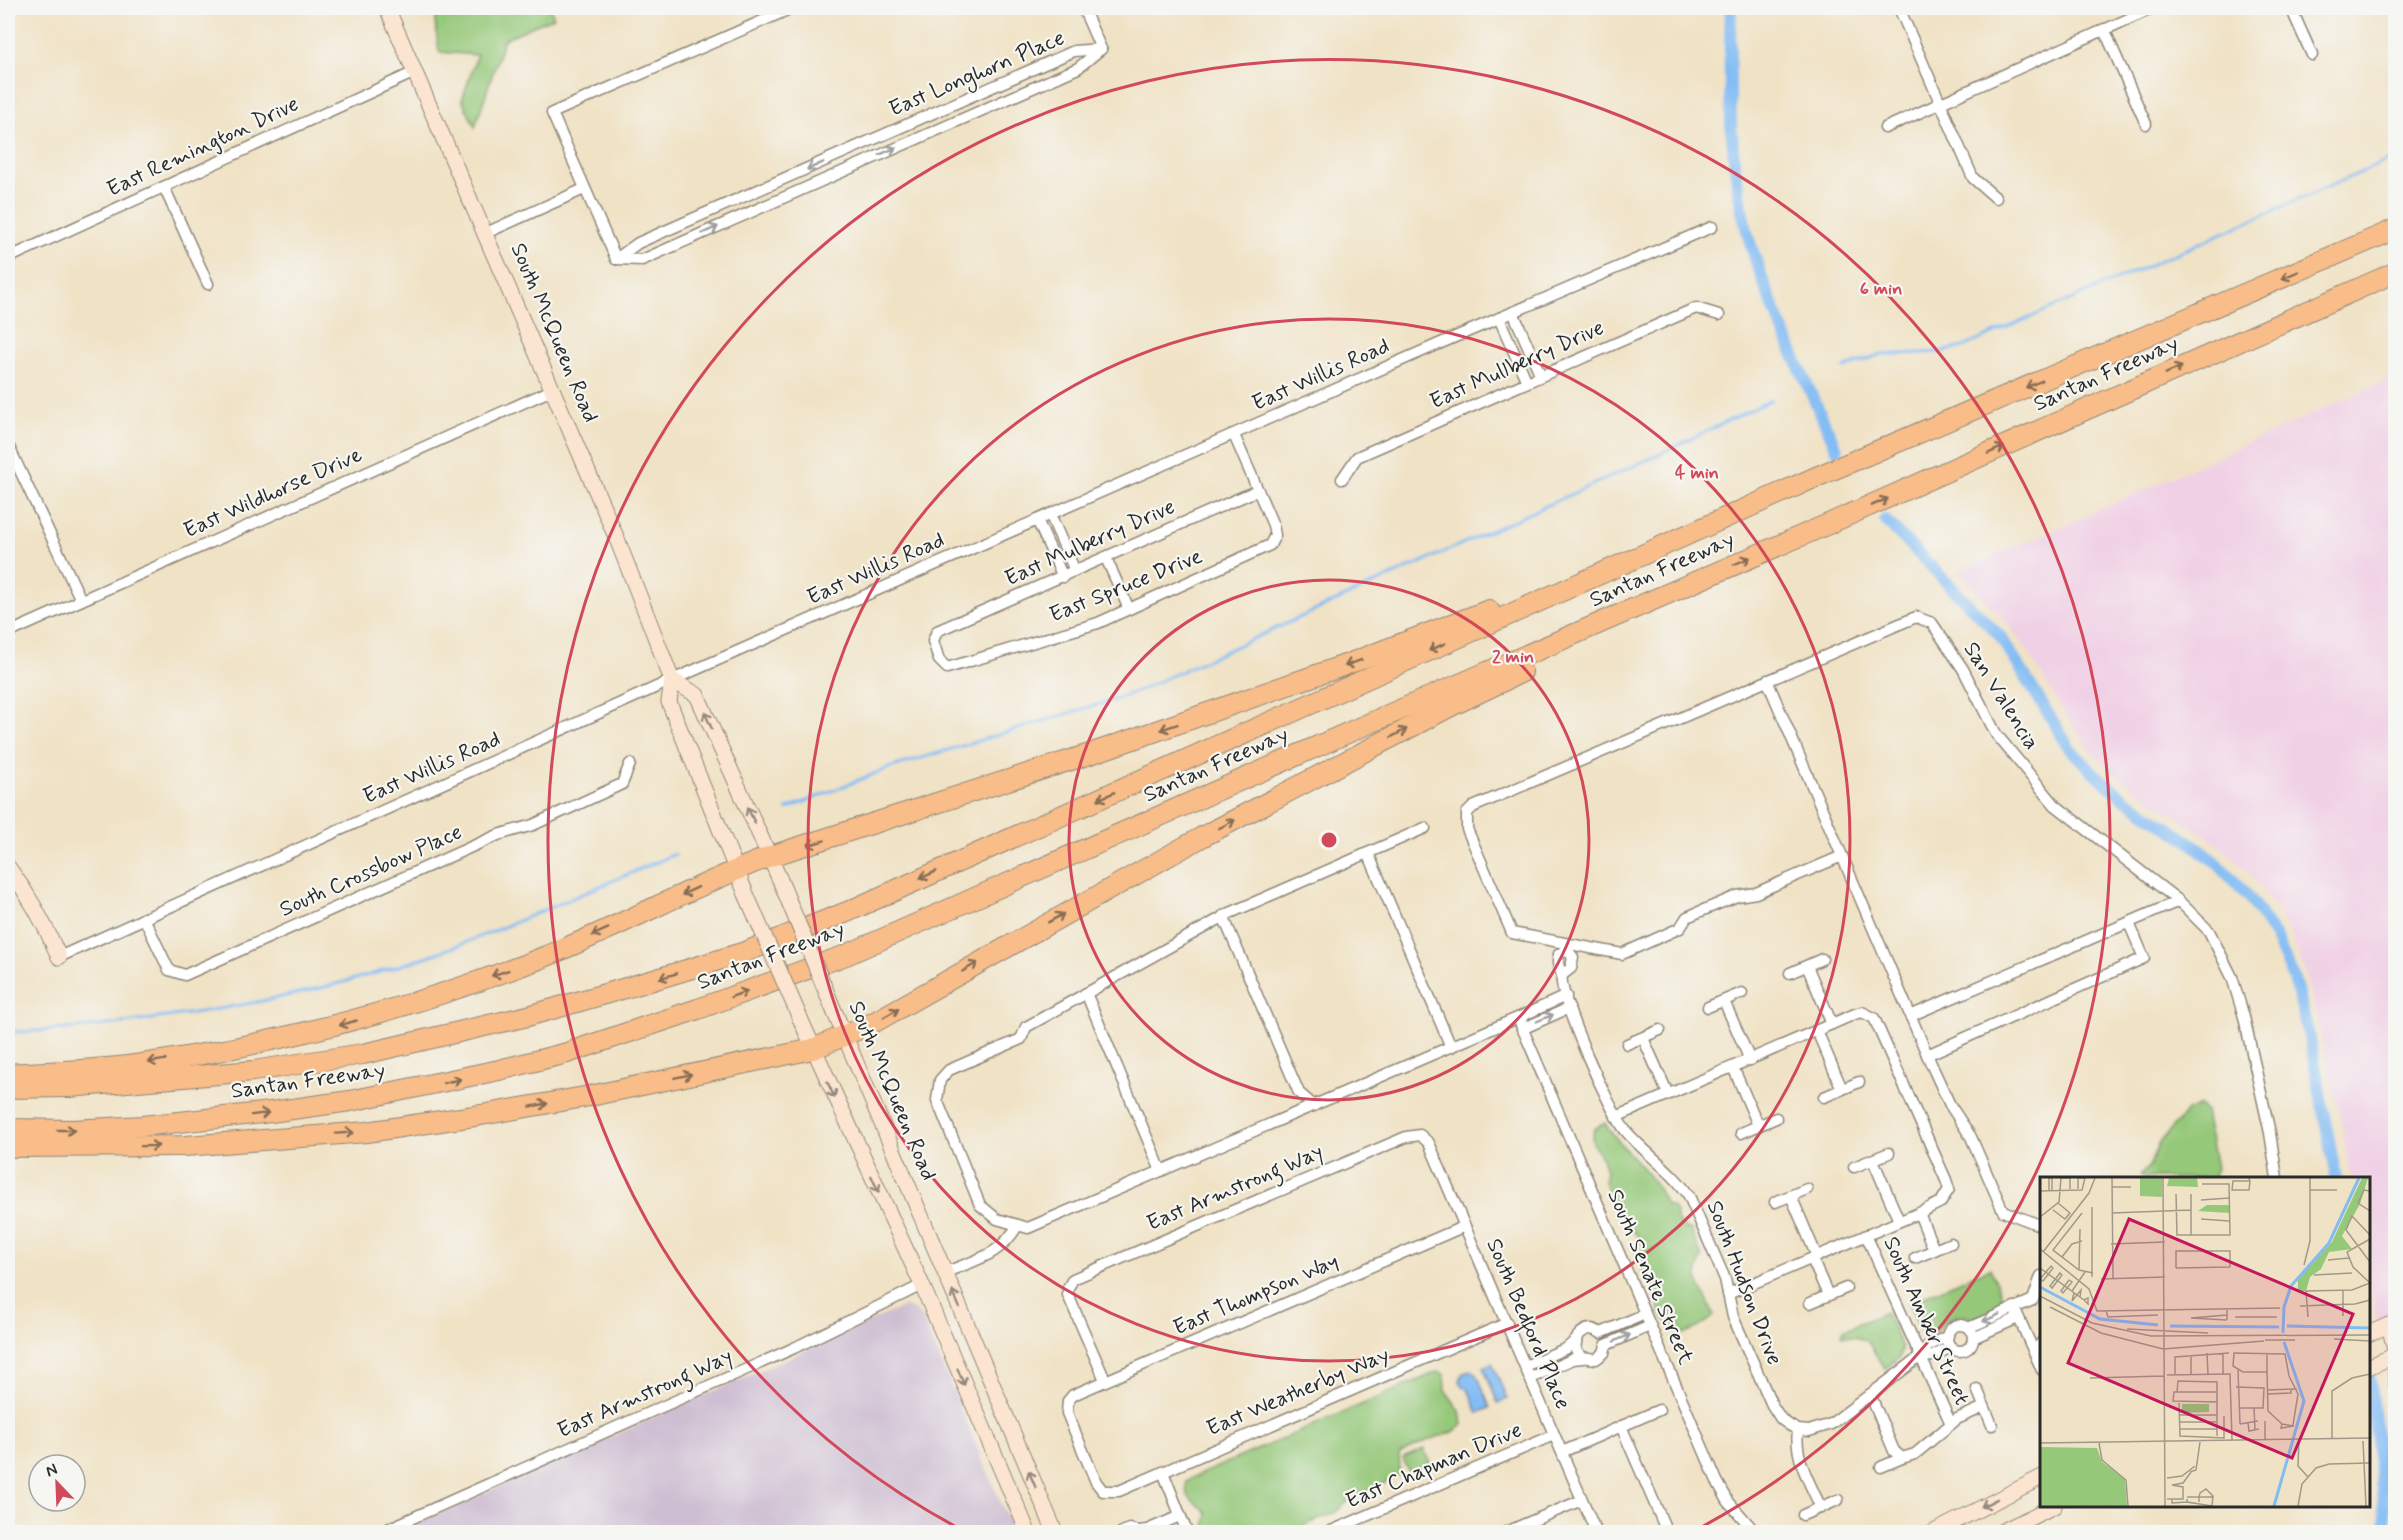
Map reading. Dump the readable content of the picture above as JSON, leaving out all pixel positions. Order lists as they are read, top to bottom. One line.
{"streets":{"highway":["Santan Freeway"],"main road":["South McQueen Road"],"street":["East Longhorn Place","East Remington Drive","East Mullberry Drive","East Willis Road","East Wildhorse Drive","East Mulberry Drive","East Spruce Drive","San Valencia","South Crossbow Place","East Armstrong Way","South Senate Street","South Hudson Drive","East Thompson Way","South Amber Street","South Bedford Place","East Weatherby Way","East Chapman Drive"]},"crossings":[["East Remington Drive","South McQueen Road"],["South McQueen Road","East Willis Road"],["South McQueen Road","East Wildhorse Drive"],["South McQueen Road","East Armstrong Way"],["East Willis Road","South Crossbow Place"],["East Mulberry Drive","East Spruce Drive"],["East Armstrong Way","East Thompson Way"],["East Armstrong Way","South Bedford Place"],["East Thompson Way","South Bedford Place"],["East Thompson Way","East Weatherby Way"],["South Bedford Place","East Weatherby Way"],["South Bedford Place","East Chapman Drive"]],"north":"top left","rings":["6 min","4 min","2 min"]}
